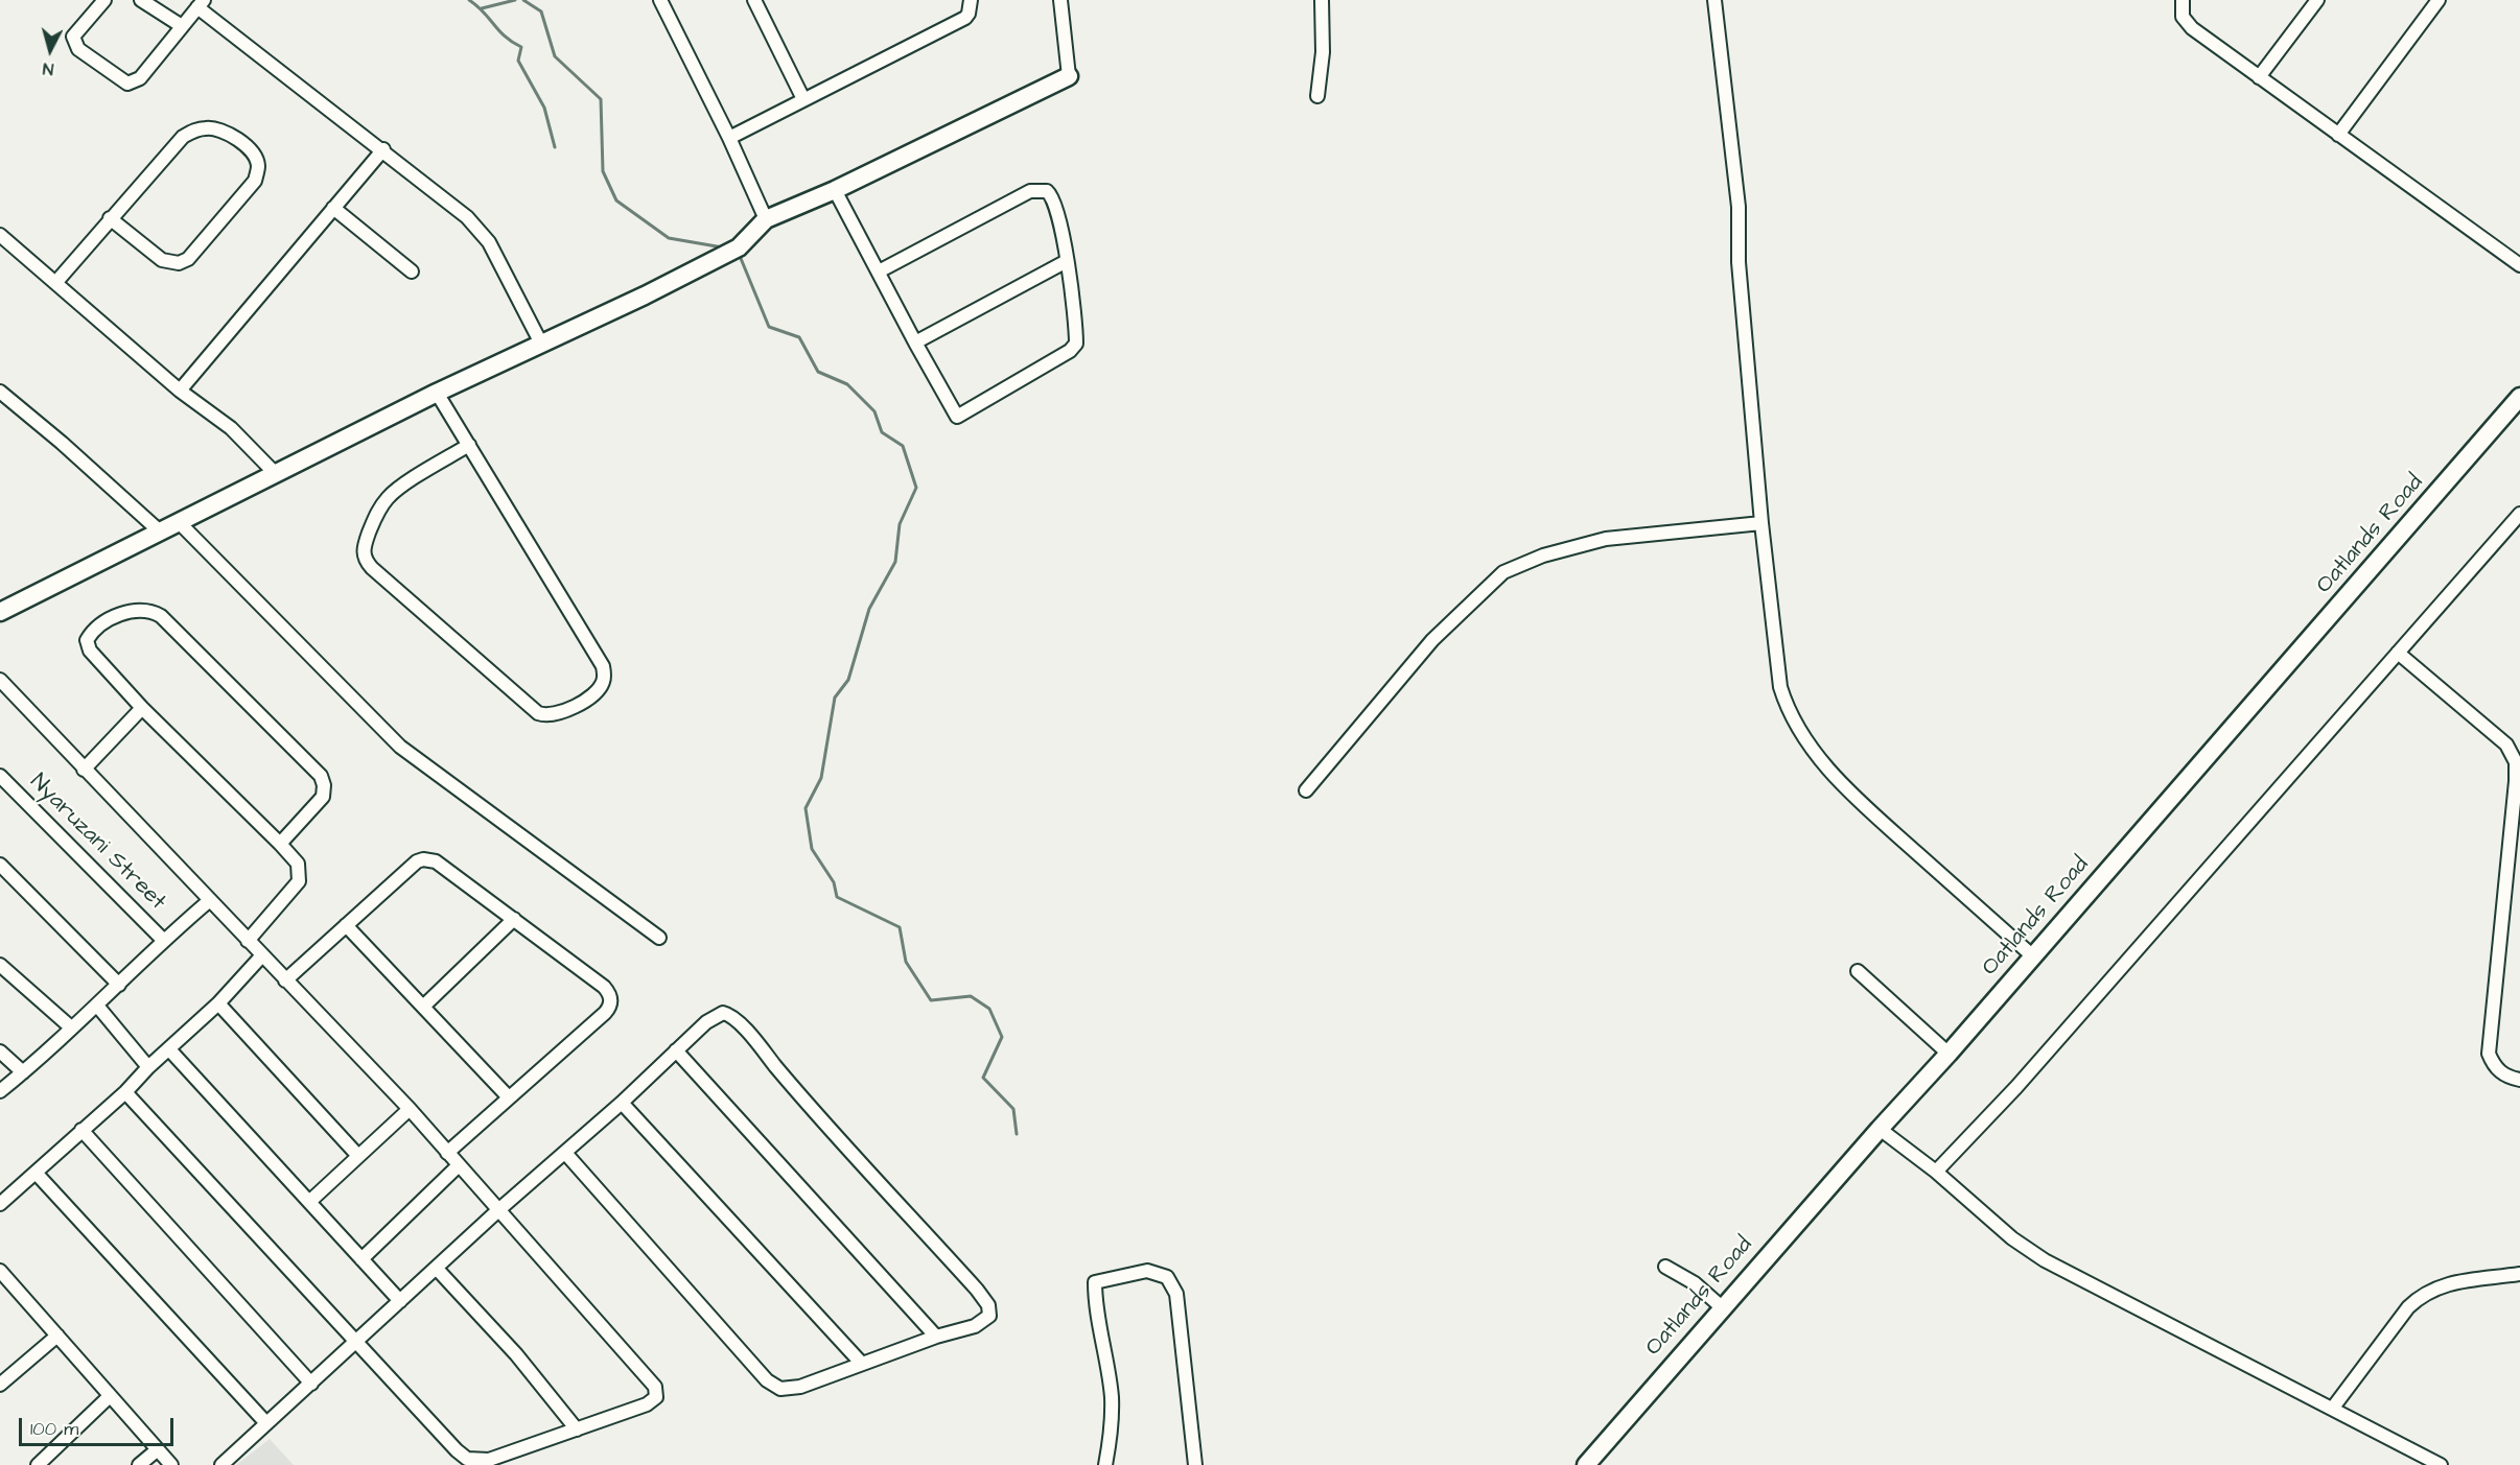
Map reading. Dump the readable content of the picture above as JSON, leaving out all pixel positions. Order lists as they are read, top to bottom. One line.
{"streets":{"street":["Oatlands Road","Nyaruzani Street"]},"scale_bar":"100 m","north":"bottom"}
